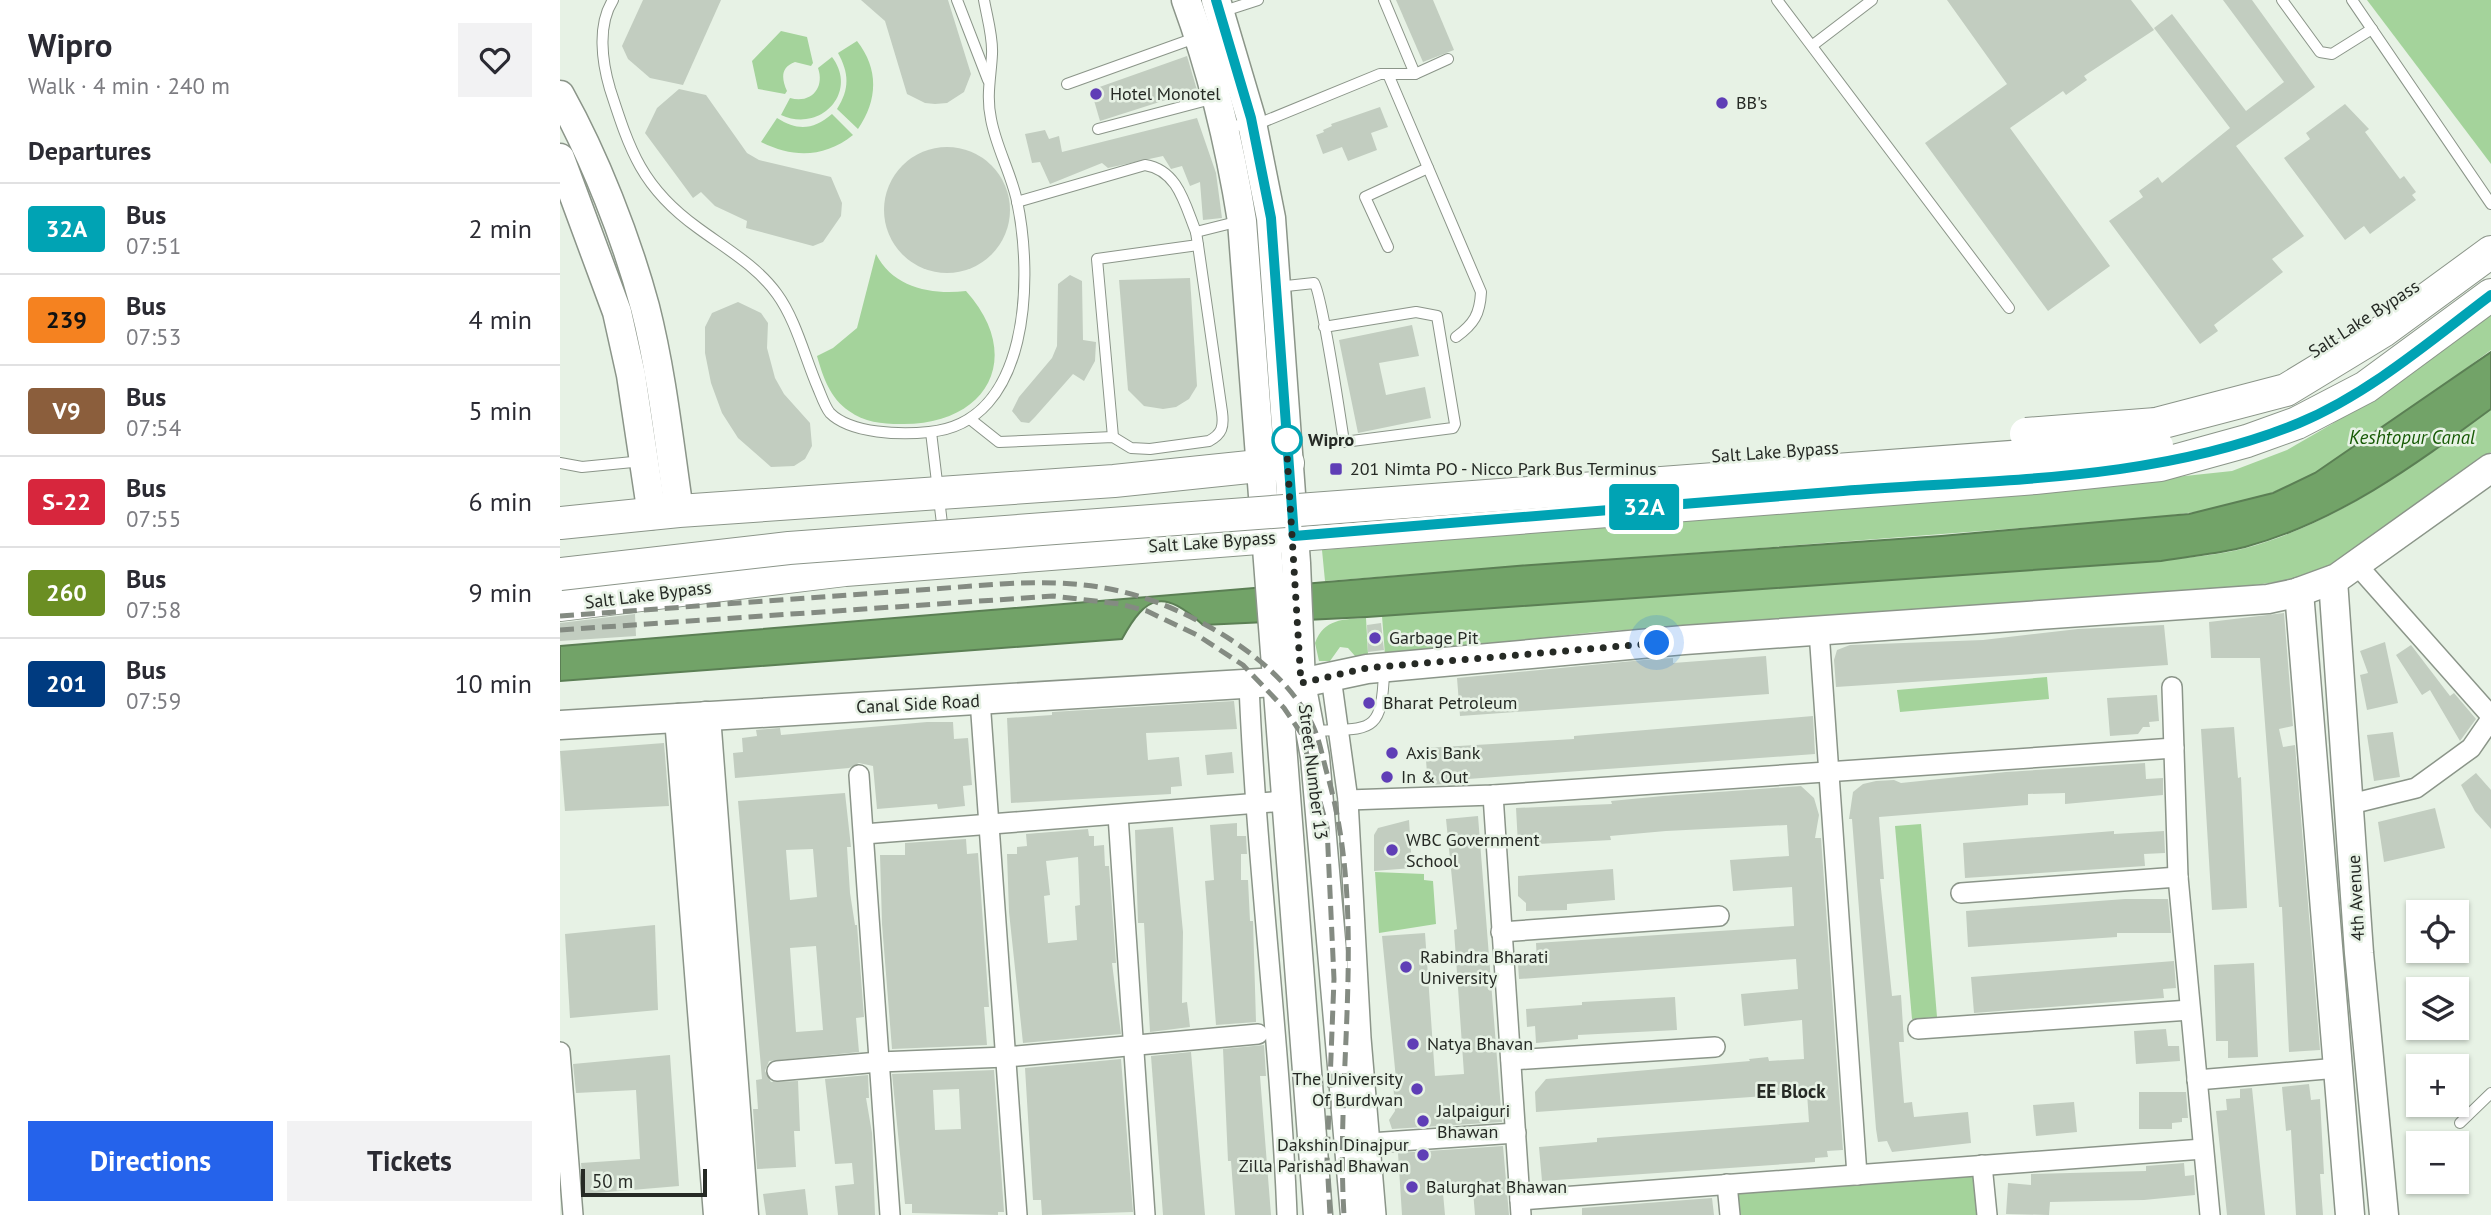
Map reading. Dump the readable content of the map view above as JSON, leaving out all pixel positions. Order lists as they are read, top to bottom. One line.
{"streets":{"main road":["Salt Lake Bypass"],"street":["Canal Side Road","Street Number 13","4th Avenue"]},"crossings":[["Salt Lake Bypass","Street Number 13"],["Canal Side Road","Street Number 13"],["Canal Side Road","4th Avenue"]],"districts":["EE Block"],"water":["Keshtopur Canal"],"places":{"other":["Hotel Monotel","BB's","Wipro","Garbage Pit","Bharat Petroleum","Axis Bank","In & Out","WBC Government School","Rabindra Bharati University","Natya Bhavan","The University Of Burdwan","Jalpaiguri Bhawan","Dakshin Dinajpur Zilla Parishad Bhawan","Balurghat Bhawan"],"transit":["201 Nimta PO - Nicco Park Bus Terminus"]},"lines":["bus line 32A"],"scale_bar":"50 m","page":{"heading":[["Wipro","Walk · 4 min · 240 m"],"Departures"],"on_map":"32A","list":[{"mark":"32A","name":"Bus","note":"07:51","value":"2 min"},{"mark":"239","name":"Bus","note":"07:53","value":"4 min"},{"mark":"V9","name":"Bus","note":"07:54","value":"5 min"},{"mark":"S-22","name":"Bus","note":"07:55","value":"6 min"},{"mark":"260","name":"Bus","note":"07:58","value":"9 min"},{"mark":"201","name":"Bus","note":"07:59","value":"10 min"}],"map_buttons":["+","−"],"buttons":["Directions","Tickets"],"scale":"50 m"}}
